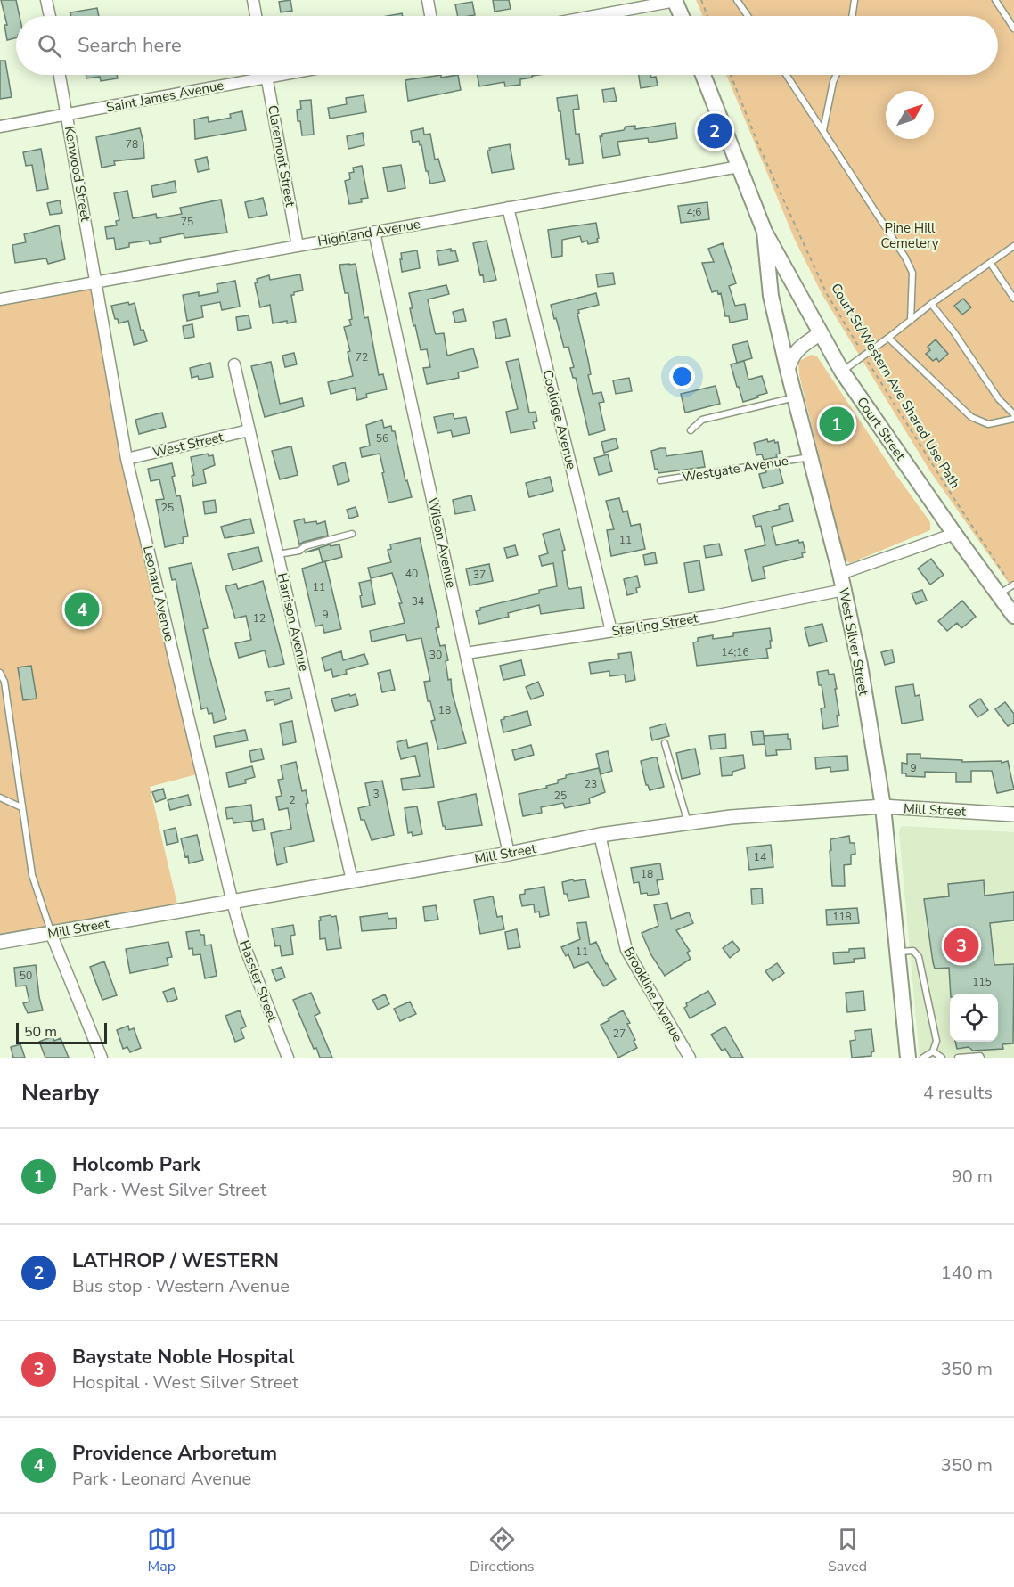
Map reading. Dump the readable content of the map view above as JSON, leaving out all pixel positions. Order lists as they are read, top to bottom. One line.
{"streets":{"main road":["Court Street","West Silver Street"],"street":["Saint James Avenue","Claremont Street","Kenwood Street","Highland Avenue","Coolidge Avenue","West Street","Wilson Avenue","Leonard Avenue","Harrison Avenue","Sterling Street","Mill Street","Hassler Street","Brookline Avenue"],"lane":["Westgate Avenue"],"path":["Court St/Western Ave Shared Use Path"]},"crossings":[["Saint James Avenue","Claremont Street"],["Saint James Avenue","Kenwood Street"],["Claremont Street","Highland Avenue"],["Kenwood Street","Highland Avenue"],["Kenwood Street","Leonard Avenue"],["Highland Avenue","Coolidge Avenue"],["Highland Avenue","Wilson Avenue"],["Highland Avenue","Leonard Avenue"],["Coolidge Avenue","Sterling Street"],["Court Street","West Silver Street"],["West Street","Leonard Avenue"],["West Street","Harrison Avenue"],["Westgate Avenue","West Silver Street"],["Wilson Avenue","Sterling Street"],["Wilson Avenue","Mill Street"],["Leonard Avenue","Mill Street"],["Leonard Avenue","Hassler Street"],["Harrison Avenue","Mill Street"],["Sterling Street","West Silver Street"],["West Silver Street","Mill Street"],["Mill Street","Hassler Street"],["Mill Street","Brookline Avenue"]],"parks":["Pine Hill Cemetery"],"house_numbers":["78","4;6","75","72","56","25","11","40","37","11","34","9","12","14;16","30","18","9","23","3","25","2","14","18","118","11","50","115","27"],"scale_bar":"50 m","north":"top right","page":{"search":"Search here","pins":["2","1","4","3"],"scale":"50 m","heading":["Nearby","4 results"],"list":[{"mark":"1","name":"Holcomb Park","note":"Park · West Silver Street","value":"90 m"},{"mark":"2","name":"LATHROP / WESTERN","note":"Bus stop · Western Avenue","value":"140 m"},{"mark":"3","name":"Baystate Noble Hospital","note":"Hospital · West Silver Street","value":"350 m"},{"mark":"4","name":"Providence Arboretum","note":"Park · Leonard Avenue","value":"350 m"}],"nav":["Map","Directions","Saved"]}}
